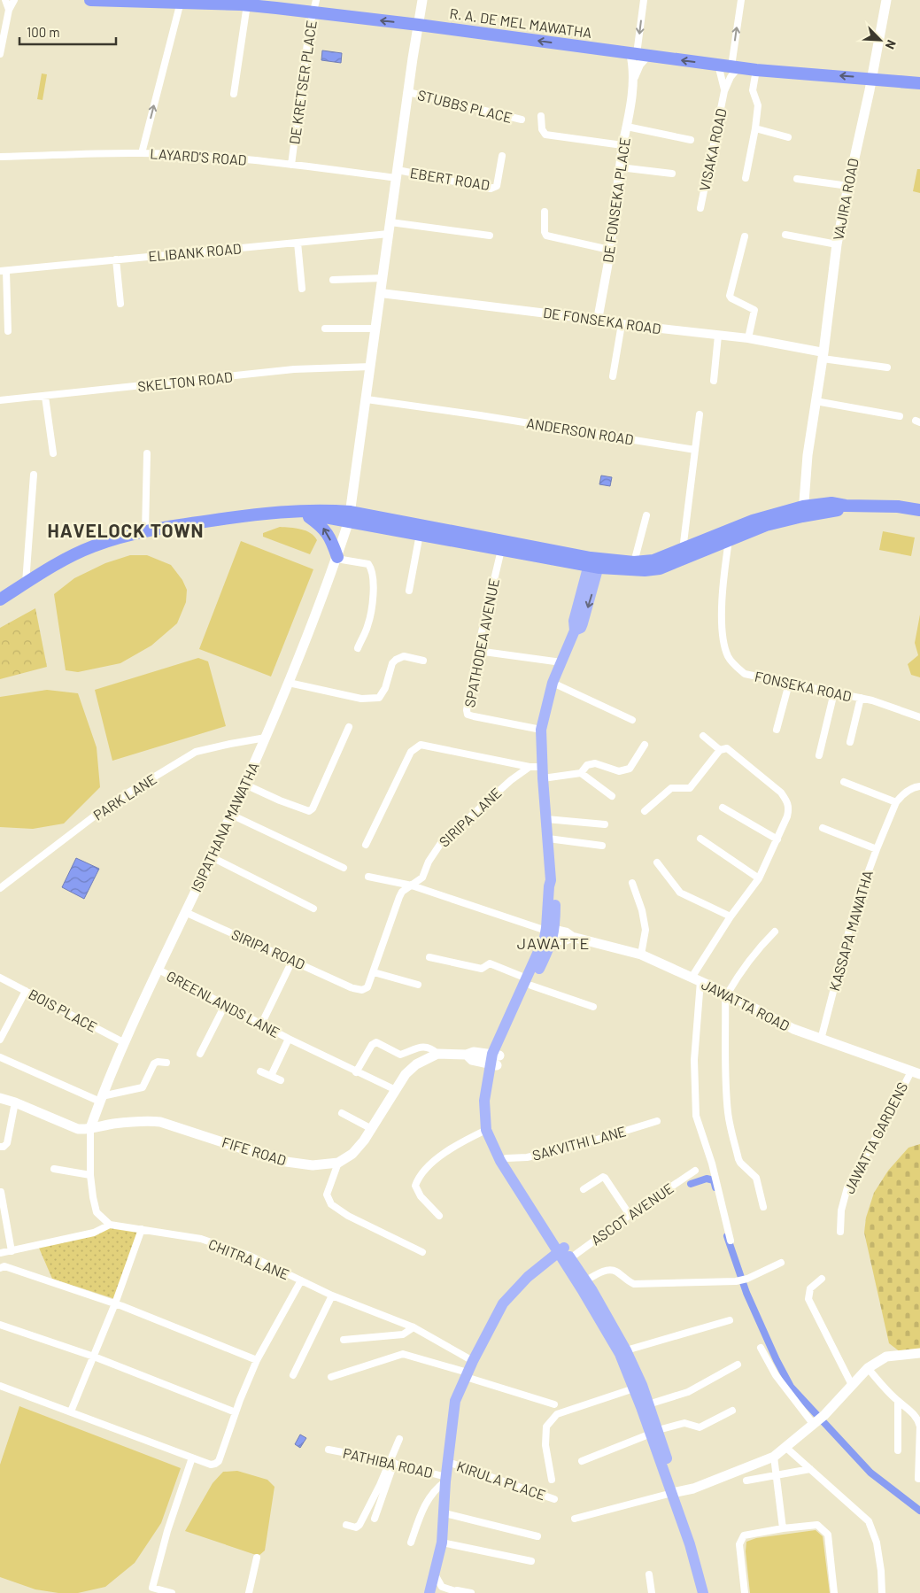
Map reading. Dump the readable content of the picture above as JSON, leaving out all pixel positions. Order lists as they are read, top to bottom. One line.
{"streets":{"highway":["R. A. DE MEL MAWATHA"],"main road":["VAJIRA ROAD","ISIPATHANA MAWATHA","JAWATTA ROAD","FIFE ROAD"],"street":["DE KRETSER PLACE","STUBBS PLACE","VISAKA ROAD","LAYARD'S ROAD","EBERT ROAD","DE FONSEKA PLACE","ELIBANK ROAD","DE FONSEKA ROAD","SKELTON ROAD","ANDERSON ROAD","SPATHODEA AVENUE","FONSEKA ROAD","PARK LANE","SIRIPA LANE","KASSAPA MAWATHA","SIRIPA ROAD","GREENLANDS LANE","BOIS PLACE","JAWATTA GARDENS","SAKVITHI LANE","ASCOT AVENUE","CHITRA LANE","PATHIBA ROAD","KIRULA PLACE"]},"crossings":[["R. A. DE MEL MAWATHA","DE KRETSER PLACE"],["R. A. DE MEL MAWATHA","VISAKA ROAD"],["R. A. DE MEL MAWATHA","VAJIRA ROAD"],["R. A. DE MEL MAWATHA","DE FONSEKA PLACE"],["R. A. DE MEL MAWATHA","ISIPATHANA MAWATHA"],["DE KRETSER PLACE","LAYARD'S ROAD"],["STUBBS PLACE","ISIPATHANA MAWATHA"],["LAYARD'S ROAD","EBERT ROAD"],["LAYARD'S ROAD","ISIPATHANA MAWATHA"],["EBERT ROAD","ISIPATHANA MAWATHA"],["VAJIRA ROAD","DE FONSEKA ROAD"],["DE FONSEKA PLACE","DE FONSEKA ROAD"],["ELIBANK ROAD","ISIPATHANA MAWATHA"],["DE FONSEKA ROAD","ISIPATHANA MAWATHA"],["SKELTON ROAD","ISIPATHANA MAWATHA"],["ANDERSON ROAD","ISIPATHANA MAWATHA"],["PARK LANE","ISIPATHANA MAWATHA"],["SIRIPA LANE","SIRIPA ROAD"],["ISIPATHANA MAWATHA","SIRIPA ROAD"],["ISIPATHANA MAWATHA","GREENLANDS LANE"],["ISIPATHANA MAWATHA","BOIS PLACE"],["ISIPATHANA MAWATHA","FIFE ROAD"],["KASSAPA MAWATHA","JAWATTA ROAD"],["JAWATTA ROAD","JAWATTA GARDENS"]],"one_way":["R. A. DE MEL MAWATHA"],"districts":["HAVELOCK TOWN","JAWATTE"],"scale_bar":"100 m","north":"bottom right"}
